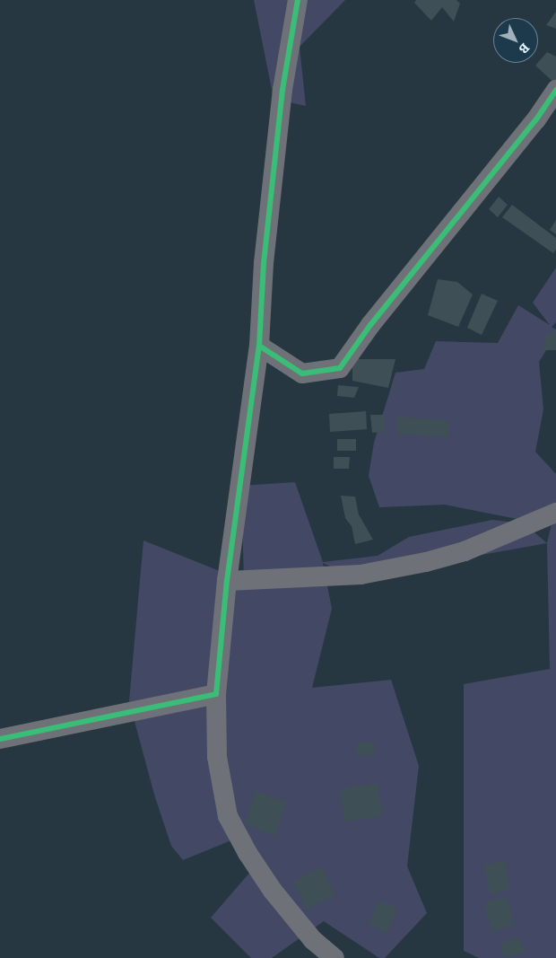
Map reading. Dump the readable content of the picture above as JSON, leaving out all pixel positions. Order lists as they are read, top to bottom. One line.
{"north":"bottom right"}
